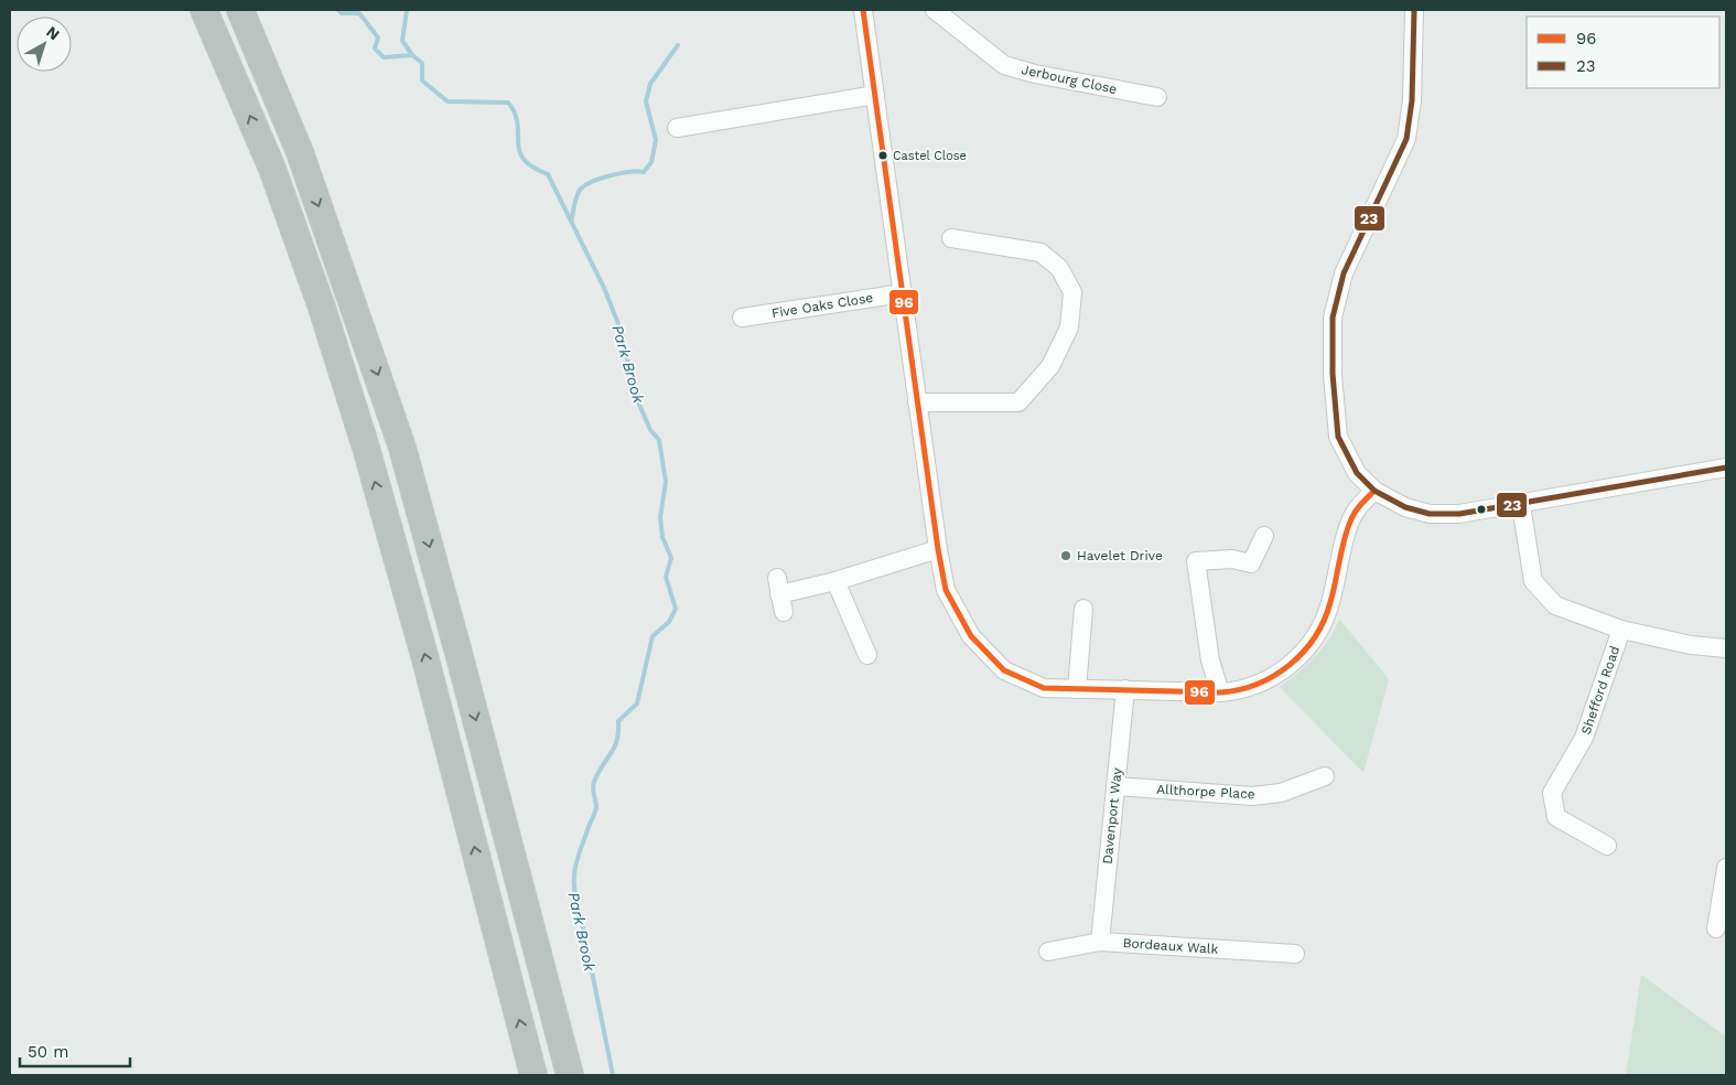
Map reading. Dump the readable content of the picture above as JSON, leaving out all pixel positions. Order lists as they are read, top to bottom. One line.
{"streets":{"street":["Jerbourg Close","Five Oaks Close","Shefford Road","Allthorpe Place","Davenport Way","Bordeaux Walk"]},"crossings":[["Allthorpe Place","Davenport Way"],["Davenport Way","Bordeaux Walk"]],"water":["Park Brook"],"places":["Castel Close","Havelet Drive"],"lines":["transit line 96","transit line 23"],"legend":["96","23"],"scale_bar":"50 m","north":"top right"}
